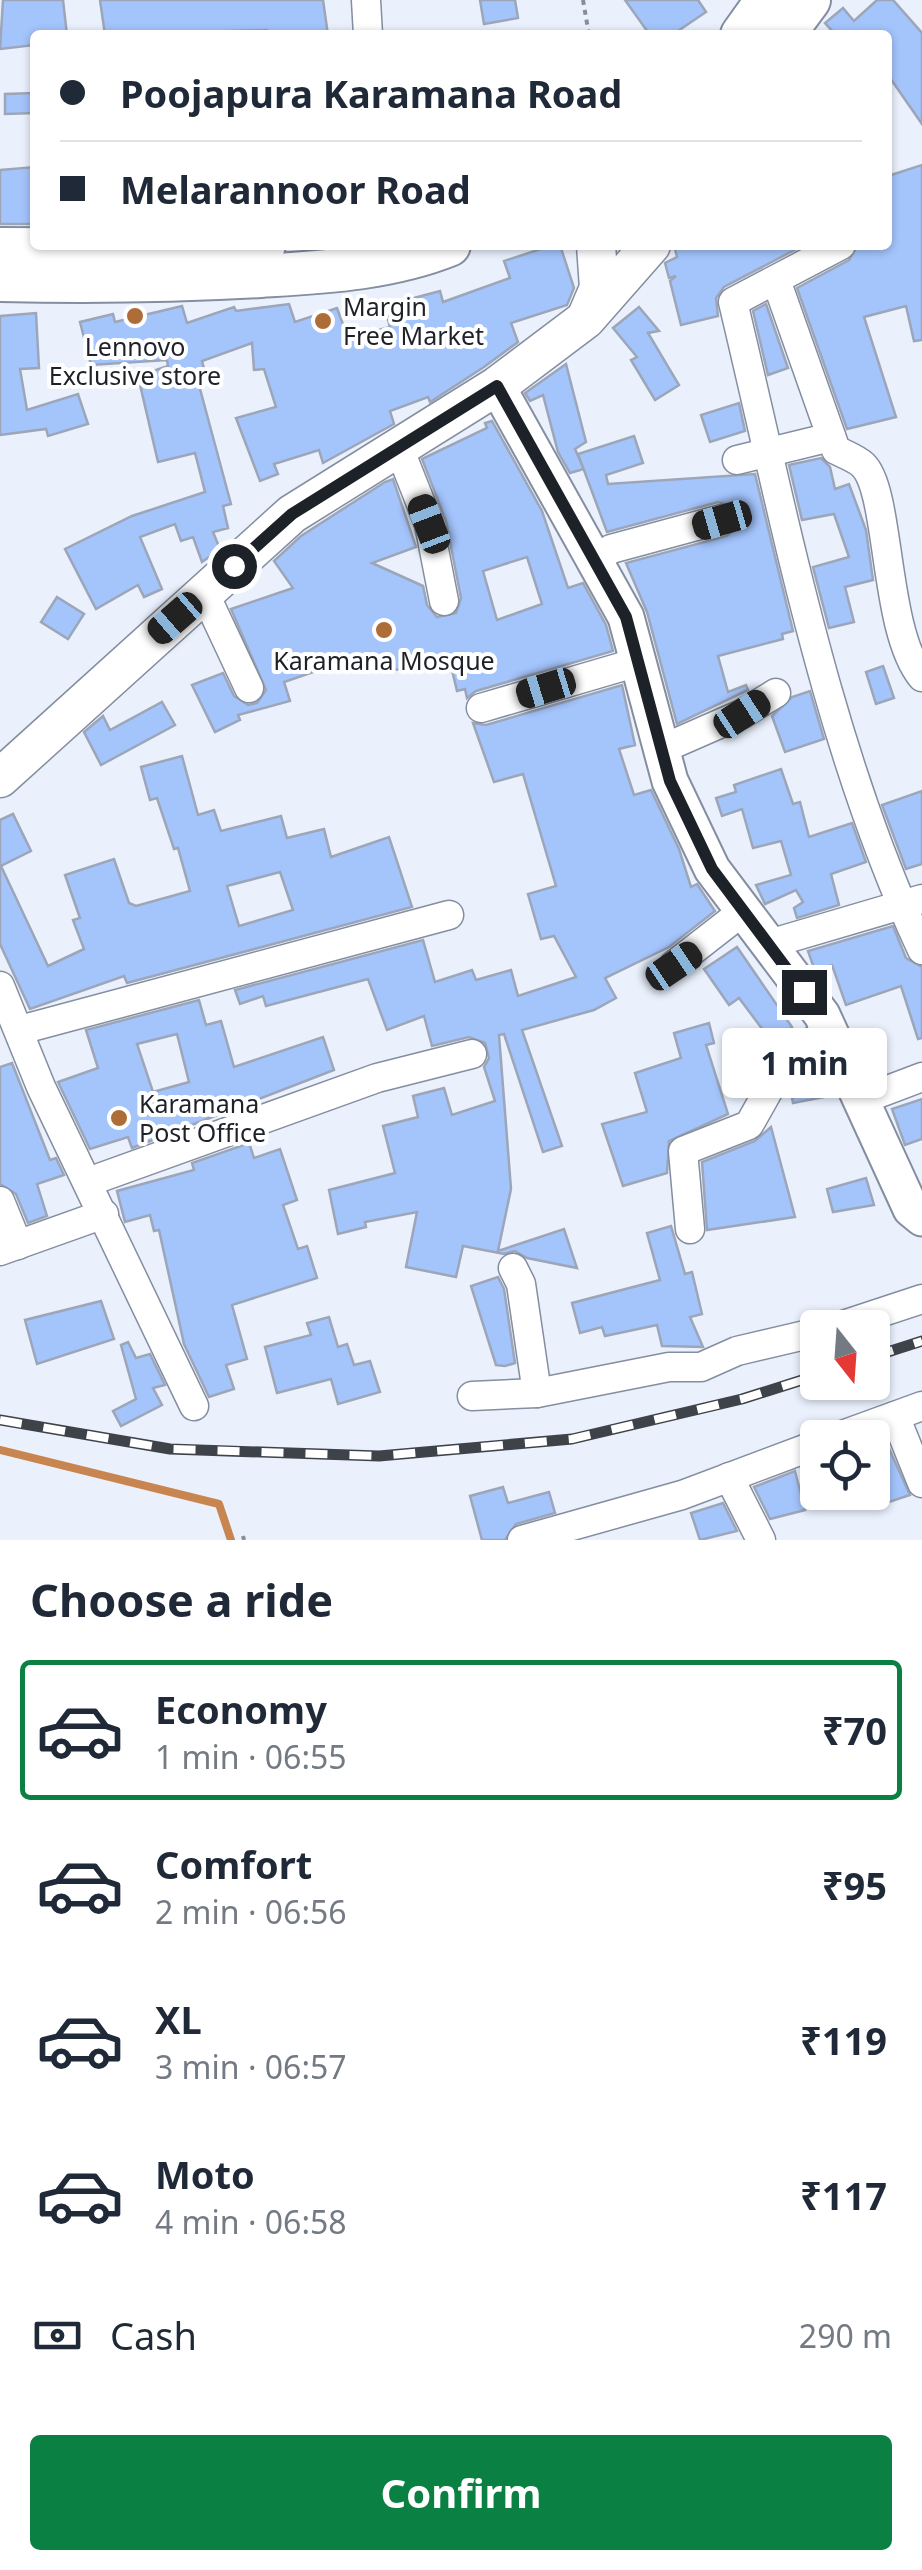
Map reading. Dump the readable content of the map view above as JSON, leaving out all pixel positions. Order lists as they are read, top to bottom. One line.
{"places":["Lennovo Exclusive store","Margin Free Market","Karamana Mosque","Karamana Post Office"],"north":"bottom","page":{"banner":["Poojapura Karamana Road","Melarannoor Road"],"bubble":"1 min","heading":"Choose a ride","list":[{"name":"Economy","note":"1 min · 06:55","value":"₹70"},{"name":"Comfort","note":"2 min · 06:56","value":"₹95"},{"name":"XL","note":"3 min · 06:57","value":"₹119"},{"name":"Moto","note":"4 min · 06:58","value":"₹117"}],"pay":["Cash","290 m"],"buttons":"Confirm"}}
